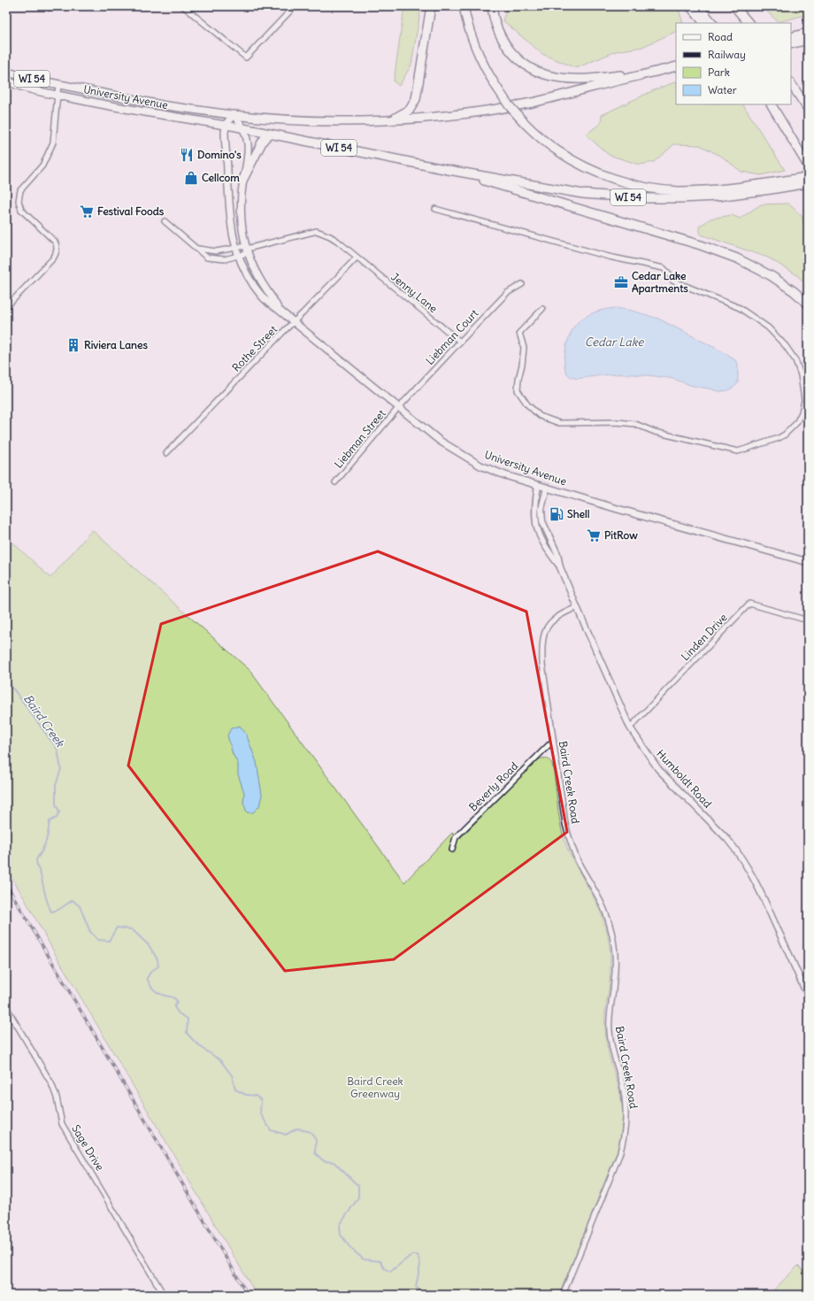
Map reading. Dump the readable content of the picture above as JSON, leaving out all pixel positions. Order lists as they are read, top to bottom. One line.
{"streets":{"highway":["WI 54"],"main road":["University Avenue"],"street":["Jenny Lane","Liebman Court","Rothe Street","Liebman Street","Linden Drive","Humboldt Road","Baird Creek Road","Beverly Road","Sage Drive"]},"crossings":[["WI 54","University Avenue"],["University Avenue","Liebman Court"],["University Avenue","Rothe Street"],["University Avenue","Liebman Street"],["University Avenue","Humboldt Road"],["Jenny Lane","Liebman Court"],["Jenny Lane","Rothe Street"],["Liebman Court","Liebman Street"],["Linden Drive","Humboldt Road"],["Humboldt Road","Baird Creek Road"],["Baird Creek Road","Beverly Road"]],"water":["Cedar Lake","Baird Creek"],"parks":["Baird Creek Greenway"],"places":{"restaurant":["Domino's"],"shop":["Cellcom"],"supermarket":["Festival Foods","PitRow"],"office":["Cedar Lake Apartments"],"building":["Riviera Lanes"],"fuel station":["Shell"]},"legend":["Road","Railway","Park","Water"]}
